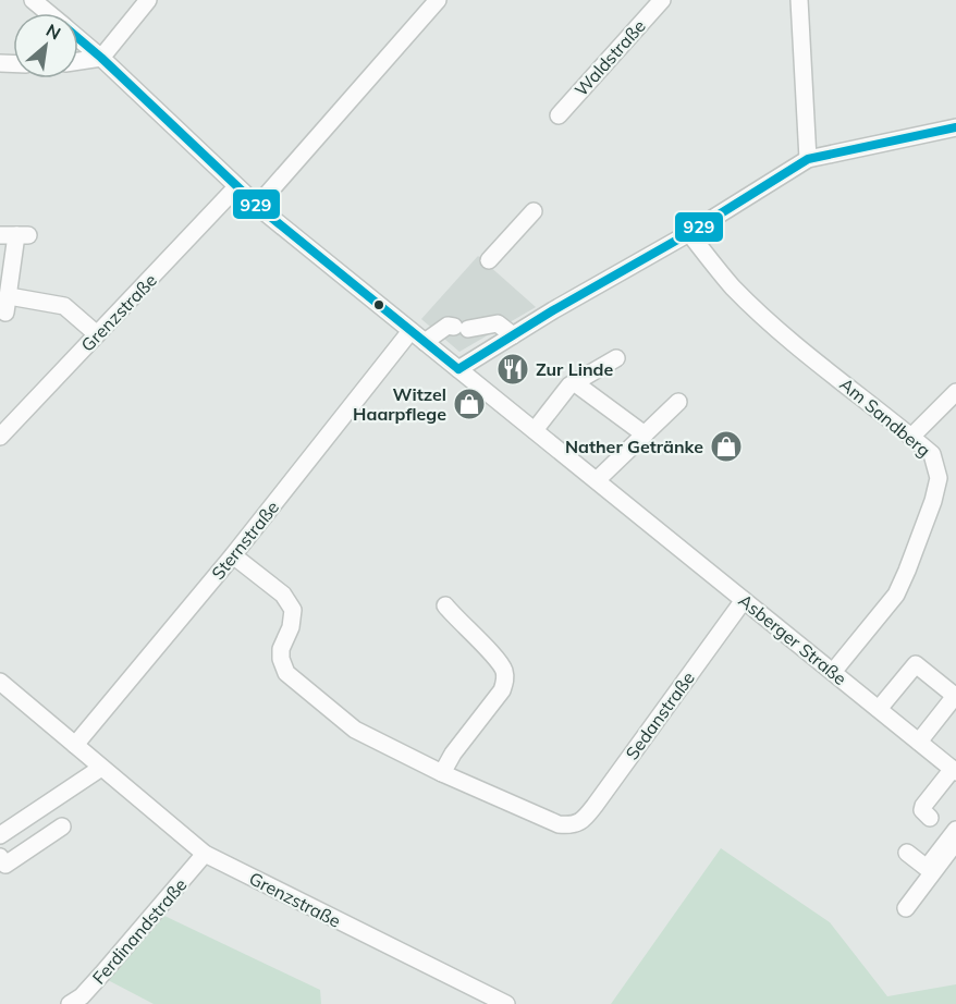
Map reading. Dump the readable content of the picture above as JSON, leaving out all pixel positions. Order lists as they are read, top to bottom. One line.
{"streets":{"street":["Waldstraße","Grenzstraße","Am Sandberg","Sternstraße","Asberger Straße","Sedanstraße","Ferdinandstraße"]},"crossings":[["Grenzstraße","Sternstraße"],["Grenzstraße","Asberger Straße"],["Grenzstraße","Ferdinandstraße"],["Am Sandberg","Asberger Straße"],["Sternstraße","Asberger Straße"],["Asberger Straße","Sedanstraße"]],"places":{"restaurant":["Zur Linde"],"shop":["Witzel Haarpflege","Nather Getränke"]},"lines":["transit line 929"],"north":"top right"}
